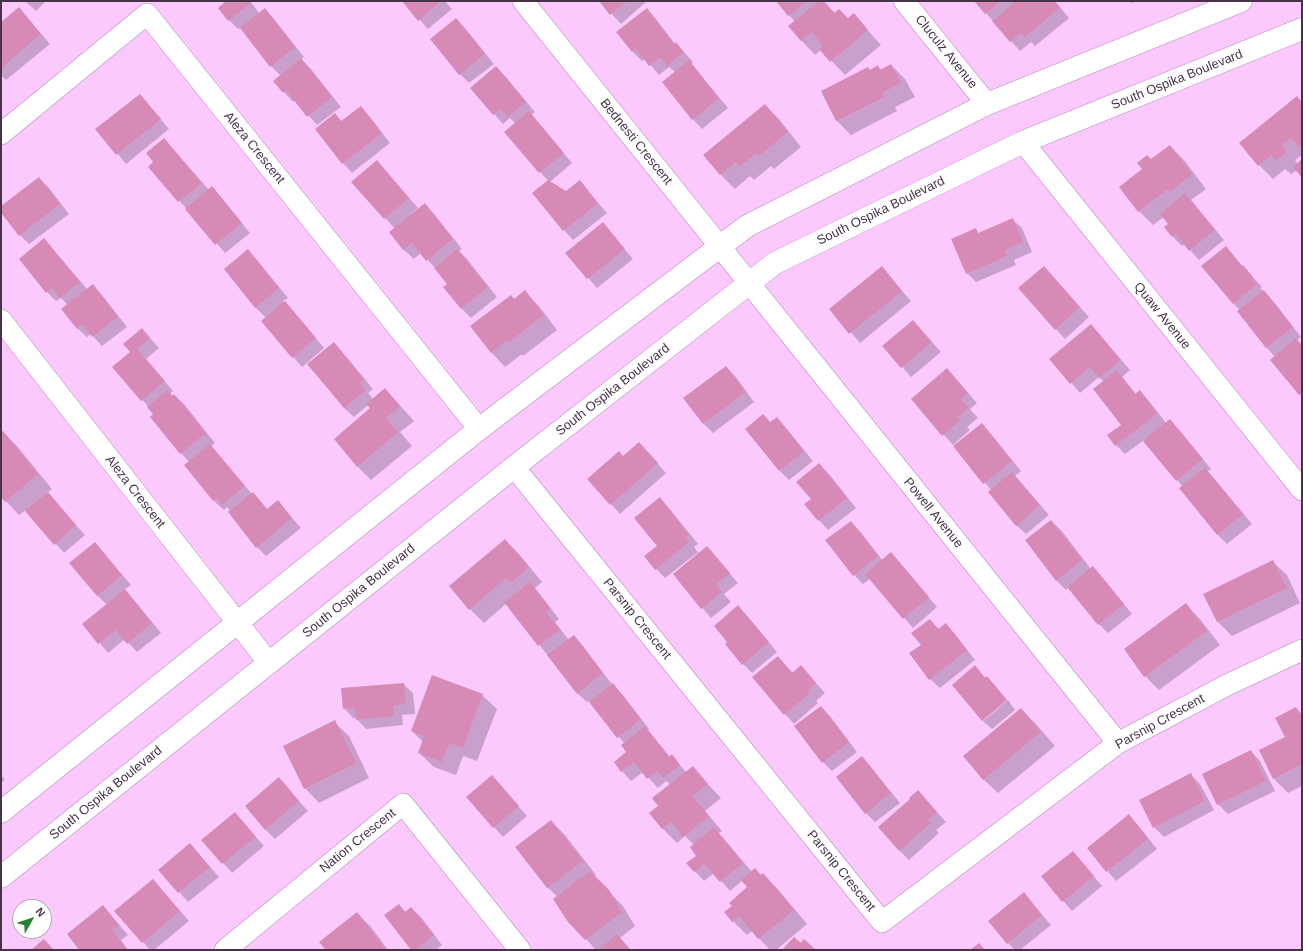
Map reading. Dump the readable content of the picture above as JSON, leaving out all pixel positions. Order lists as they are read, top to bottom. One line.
{"streets":{"main road":["South Ospika Boulevard"],"street":["Cluculz Avenue","Bednesti Crescent","Aleza Crescent","Quaw Avenue","Powell Avenue","Parsnip Crescent","Nation Crescent"]},"crossings":[["South Ospika Boulevard","Bednesti Crescent"],["South Ospika Boulevard","Aleza Crescent"],["South Ospika Boulevard","Quaw Avenue"],["South Ospika Boulevard","Powell Avenue"],["South Ospika Boulevard","Parsnip Crescent"],["Bednesti Crescent","Powell Avenue"],["Powell Avenue","Parsnip Crescent"]],"north":"top right"}
